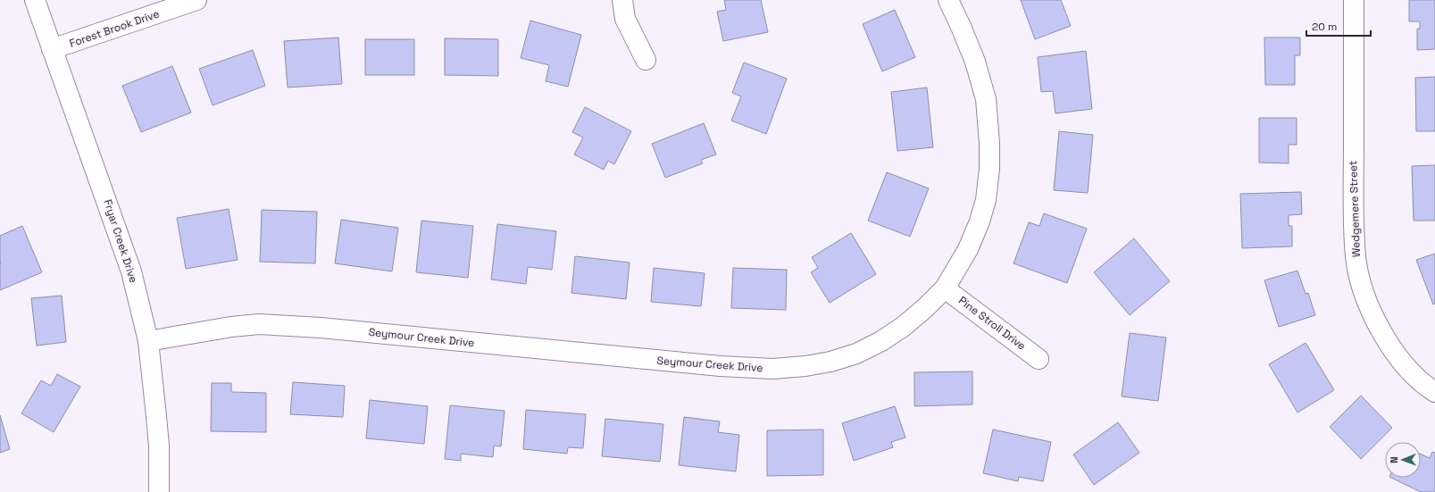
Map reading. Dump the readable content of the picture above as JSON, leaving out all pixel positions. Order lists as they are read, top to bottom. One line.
{"streets":{"street":["Forest Brook Drive","Wedgemere Street","Fryar Creek Drive","Pine Stroll Drive","Seymour Creek Drive"]},"crossings":[["Forest Brook Drive","Fryar Creek Drive"],["Fryar Creek Drive","Seymour Creek Drive"],["Pine Stroll Drive","Seymour Creek Drive"]],"scale_bar":"20 m","north":"left"}
